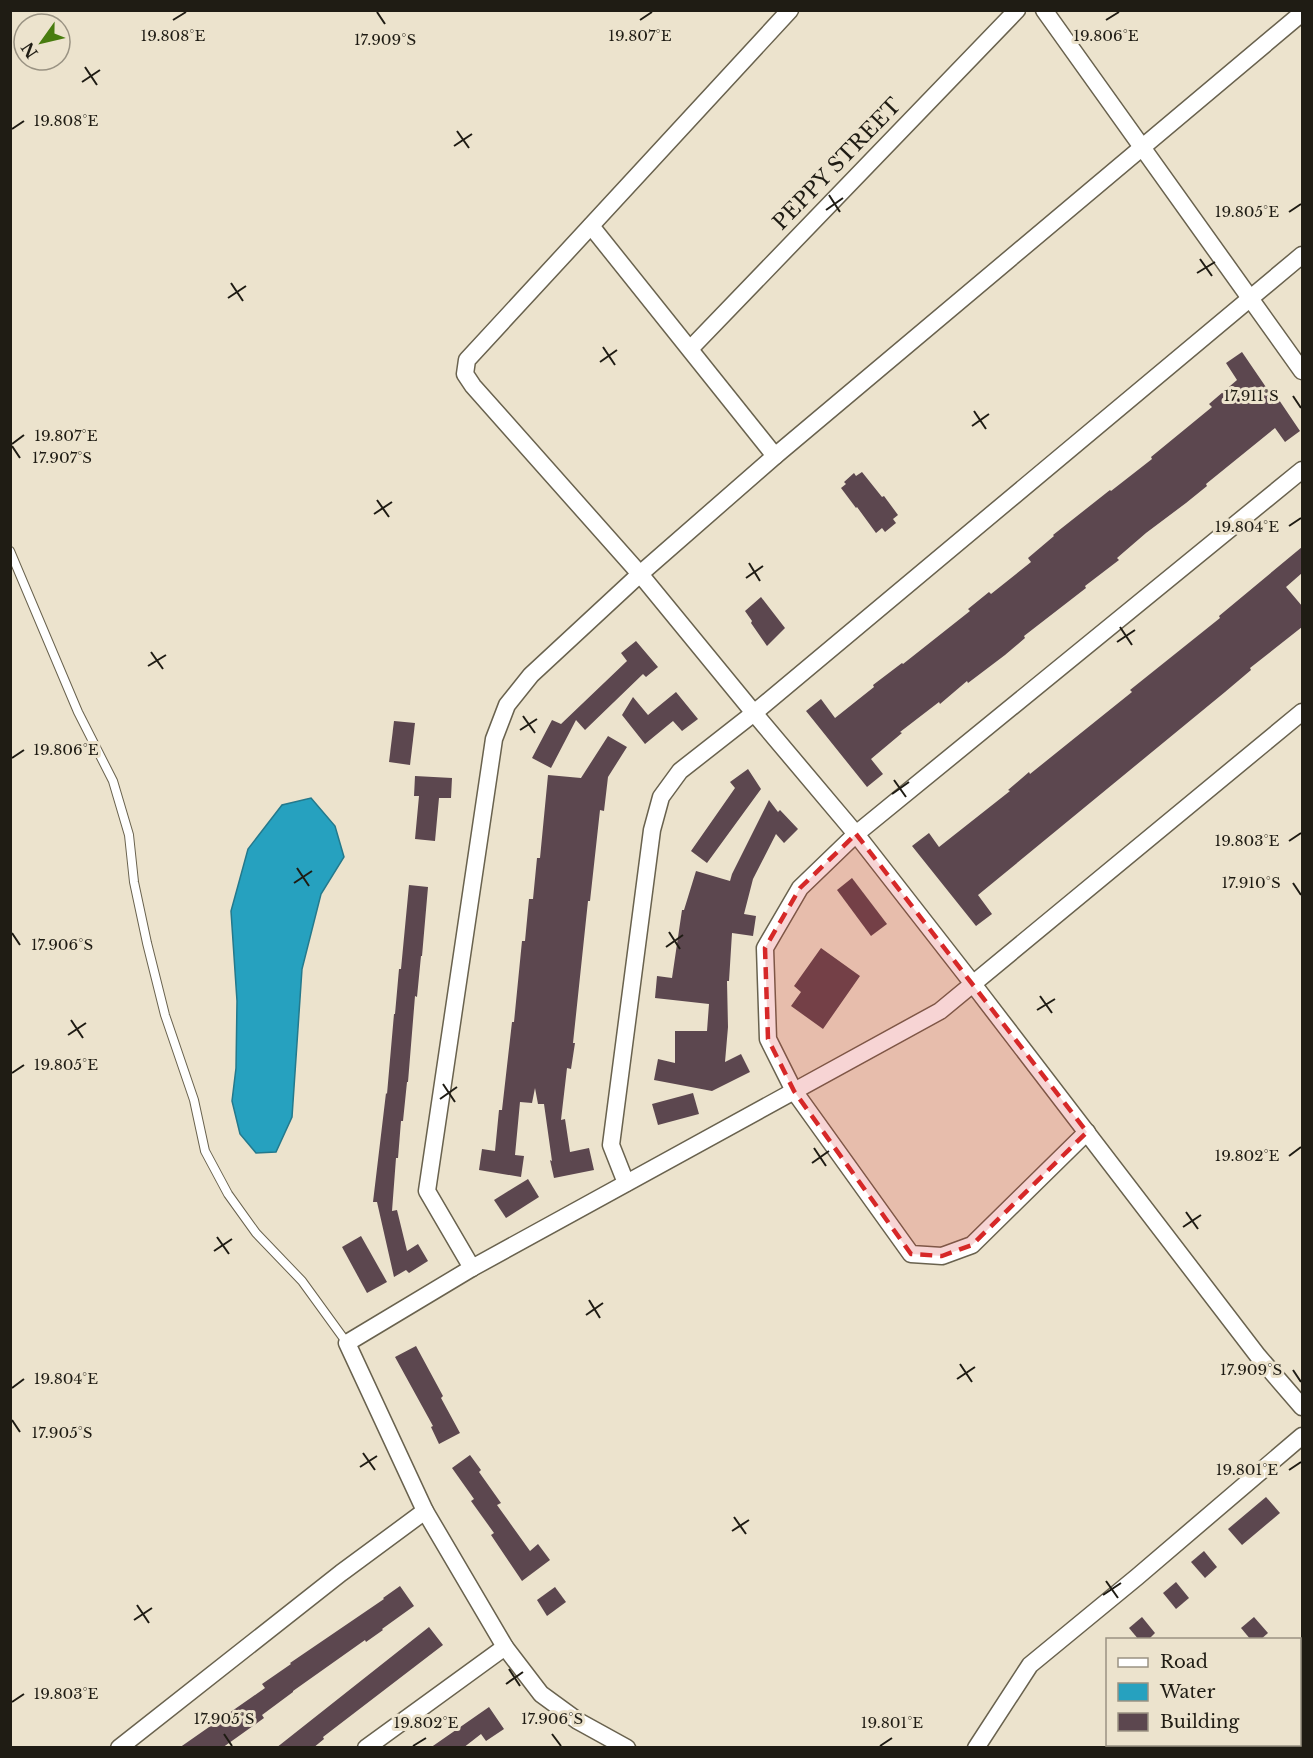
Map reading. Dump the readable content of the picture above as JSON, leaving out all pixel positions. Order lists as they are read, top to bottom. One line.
{"streets":{"street":["PEPPY STREET"]},"legend":["Road","Water","Building"],"north":"bottom left","coordinates":["19.808°E","19.807°E","19.806°E","17.909°S","19.805°E","17.911°S","17.907°S","19.804°E","19.803°E","17.910°S","17.906°S","19.802°E","17.905°S","19.801°E"]}
